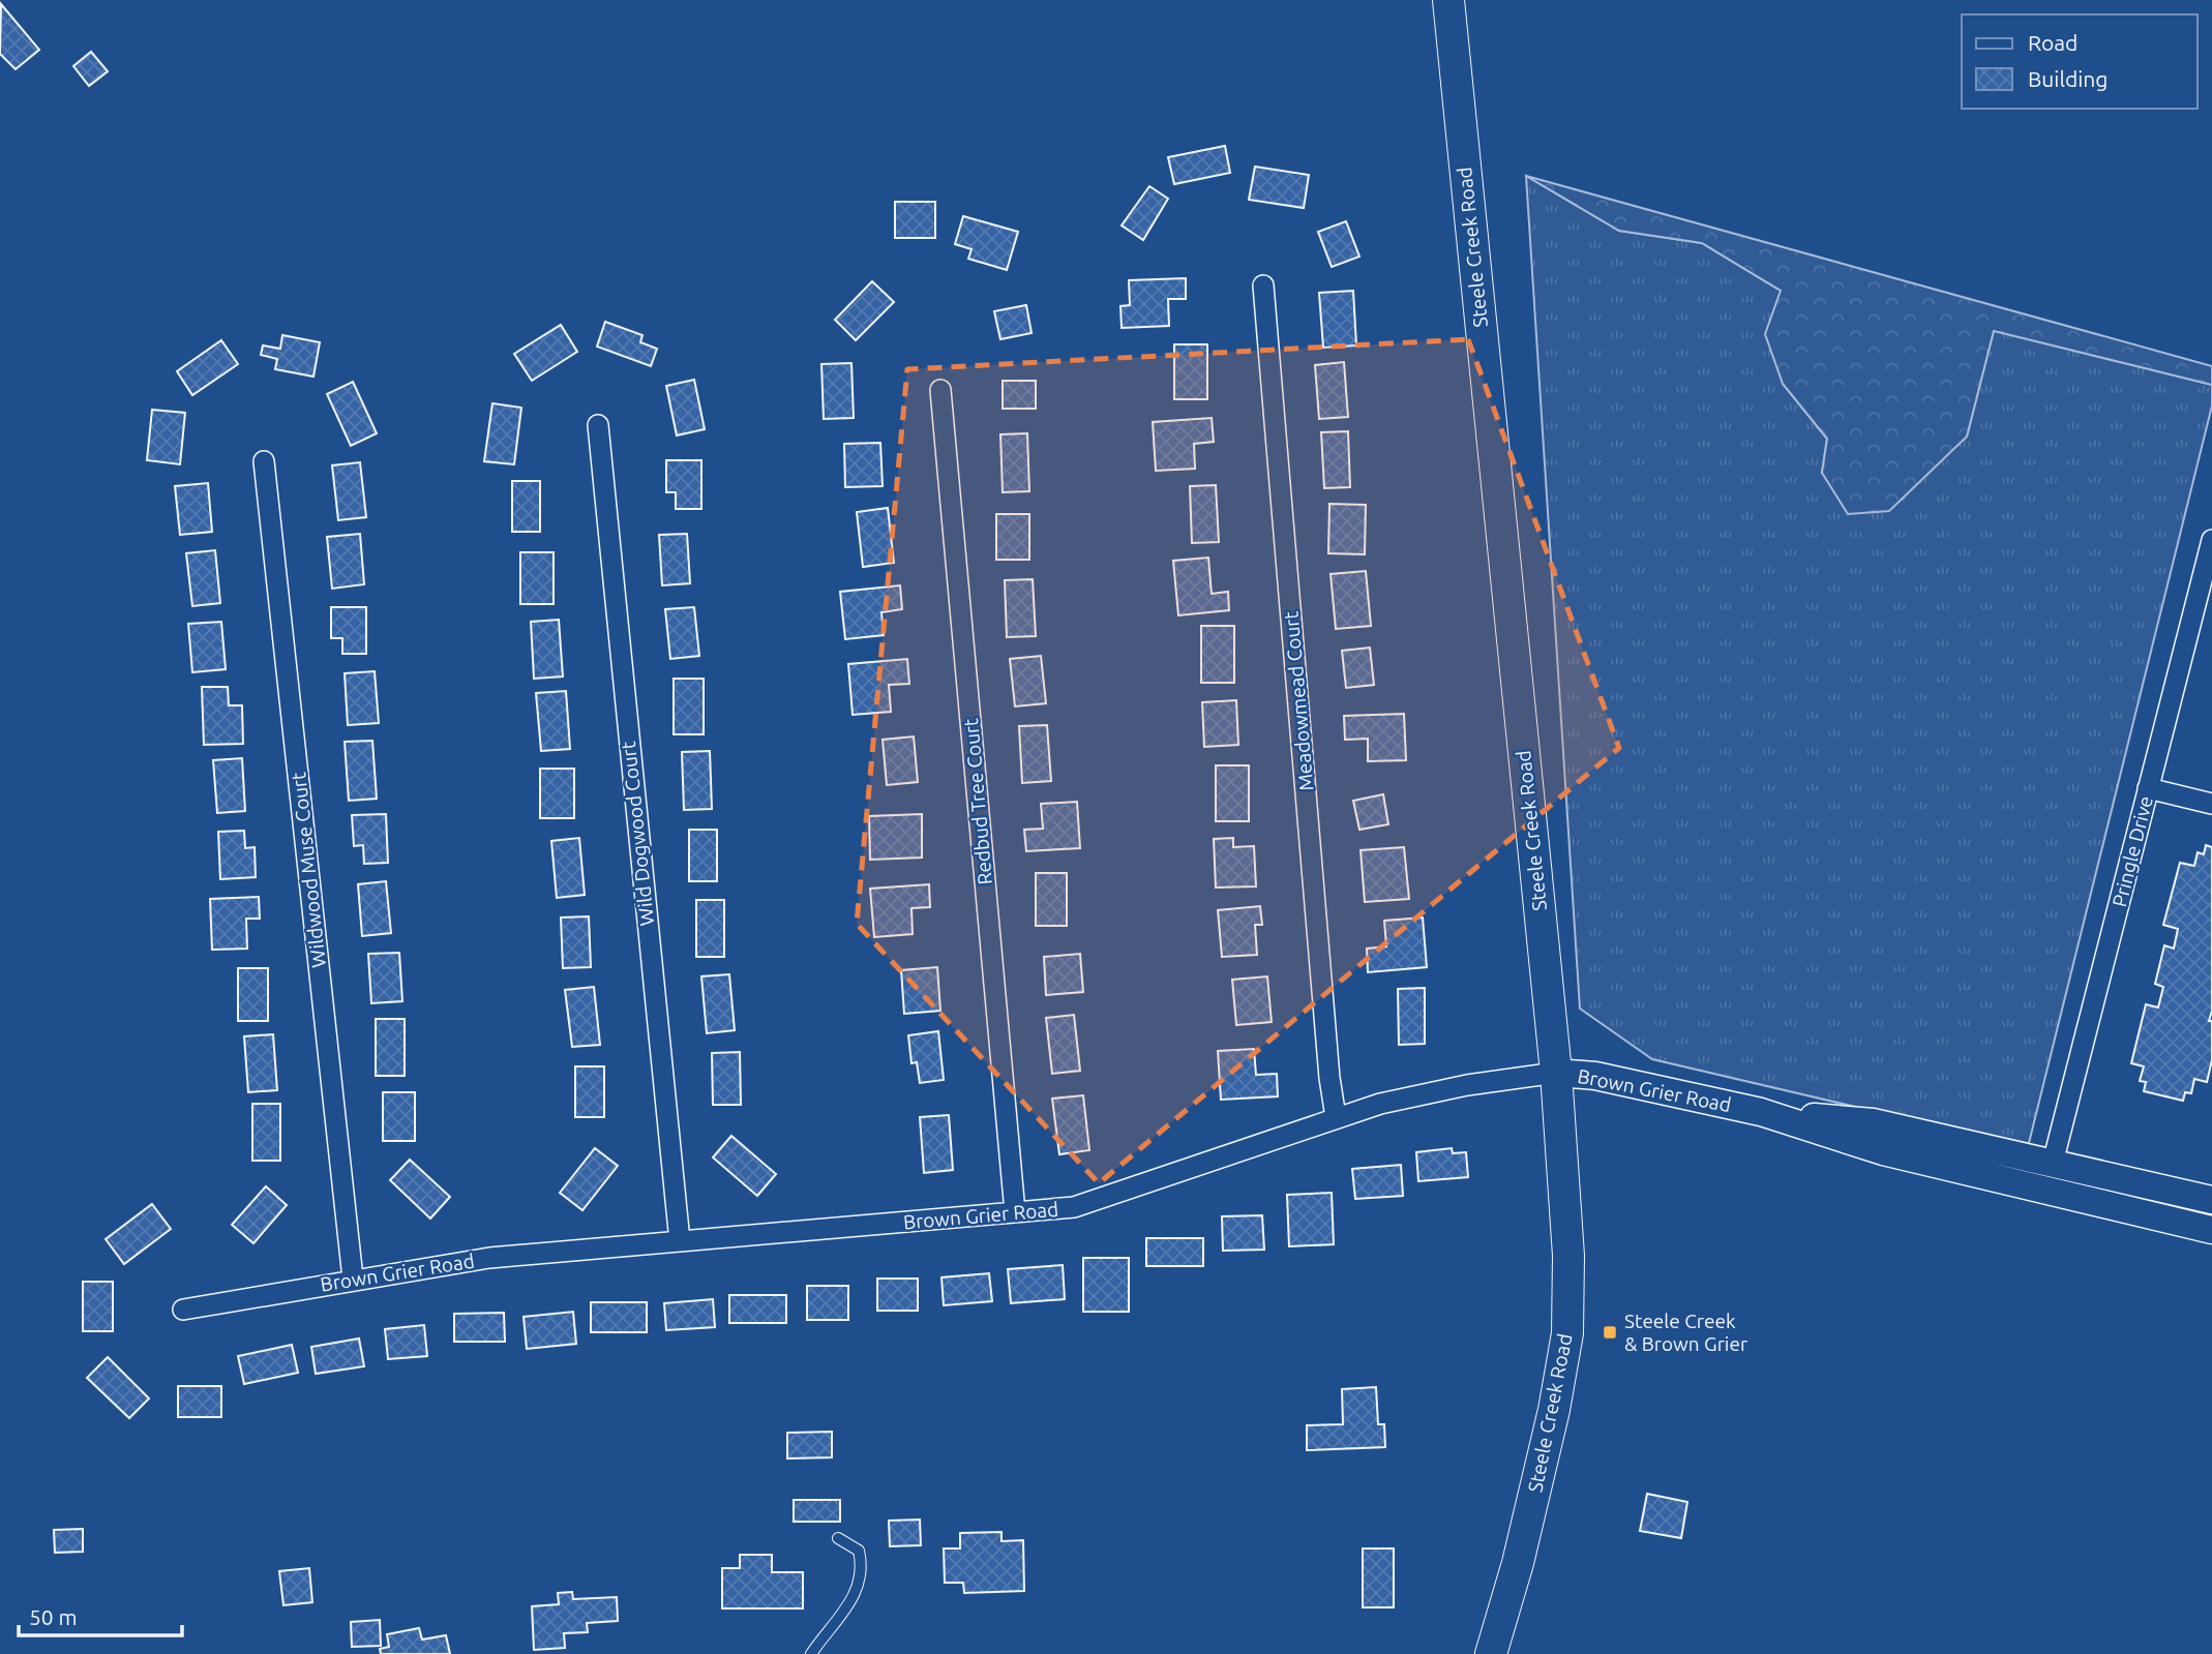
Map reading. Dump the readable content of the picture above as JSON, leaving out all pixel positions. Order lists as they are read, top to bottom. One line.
{"streets":{"main road":["Steele Creek Road","Brown Grier Road"],"street":["Meadowmead Court","Redbud Tree Court","Wild Dogwood Court","Pringle Drive","Wildwood Muse Court"]},"crossings":[["Steele Creek Road","Brown Grier Road"],["Meadowmead Court","Brown Grier Road"],["Redbud Tree Court","Brown Grier Road"],["Wild Dogwood Court","Brown Grier Road"],["Pringle Drive","Brown Grier Road"],["Wildwood Muse Court","Brown Grier Road"]],"places":{"transit":["Steele Creek & Brown Grier"]},"legend":["Road","Building"],"scale_bar":"50 m"}
